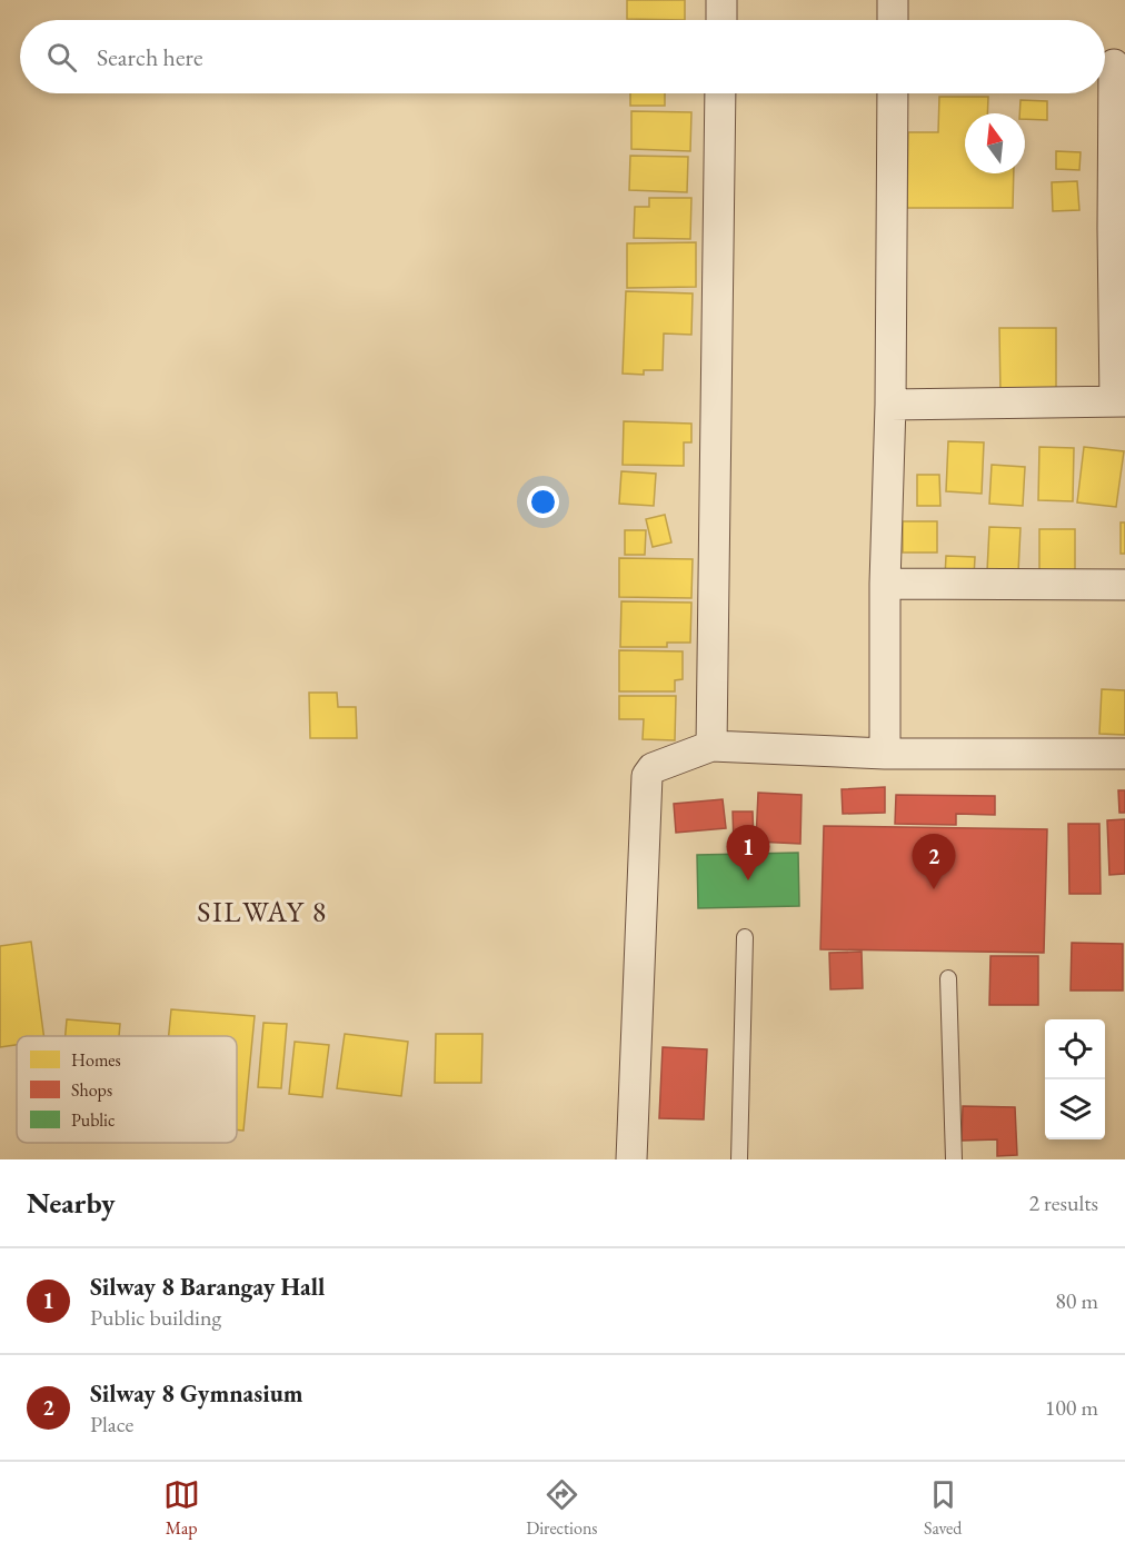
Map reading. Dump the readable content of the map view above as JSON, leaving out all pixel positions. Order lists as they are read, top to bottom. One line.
{"districts":["SILWAY 8"],"legend":["Homes","Shops","Public"],"north":"top","page":{"search":"Search here","pins":["1","2"],"heading":["Nearby","2 results"],"list":[{"mark":"1","name":"Silway 8 Barangay Hall","note":"Public building","value":"80 m"},{"mark":"2","name":"Silway 8 Gymnasium","note":"Place","value":"100 m"}],"nav":["Map","Directions","Saved"]}}
